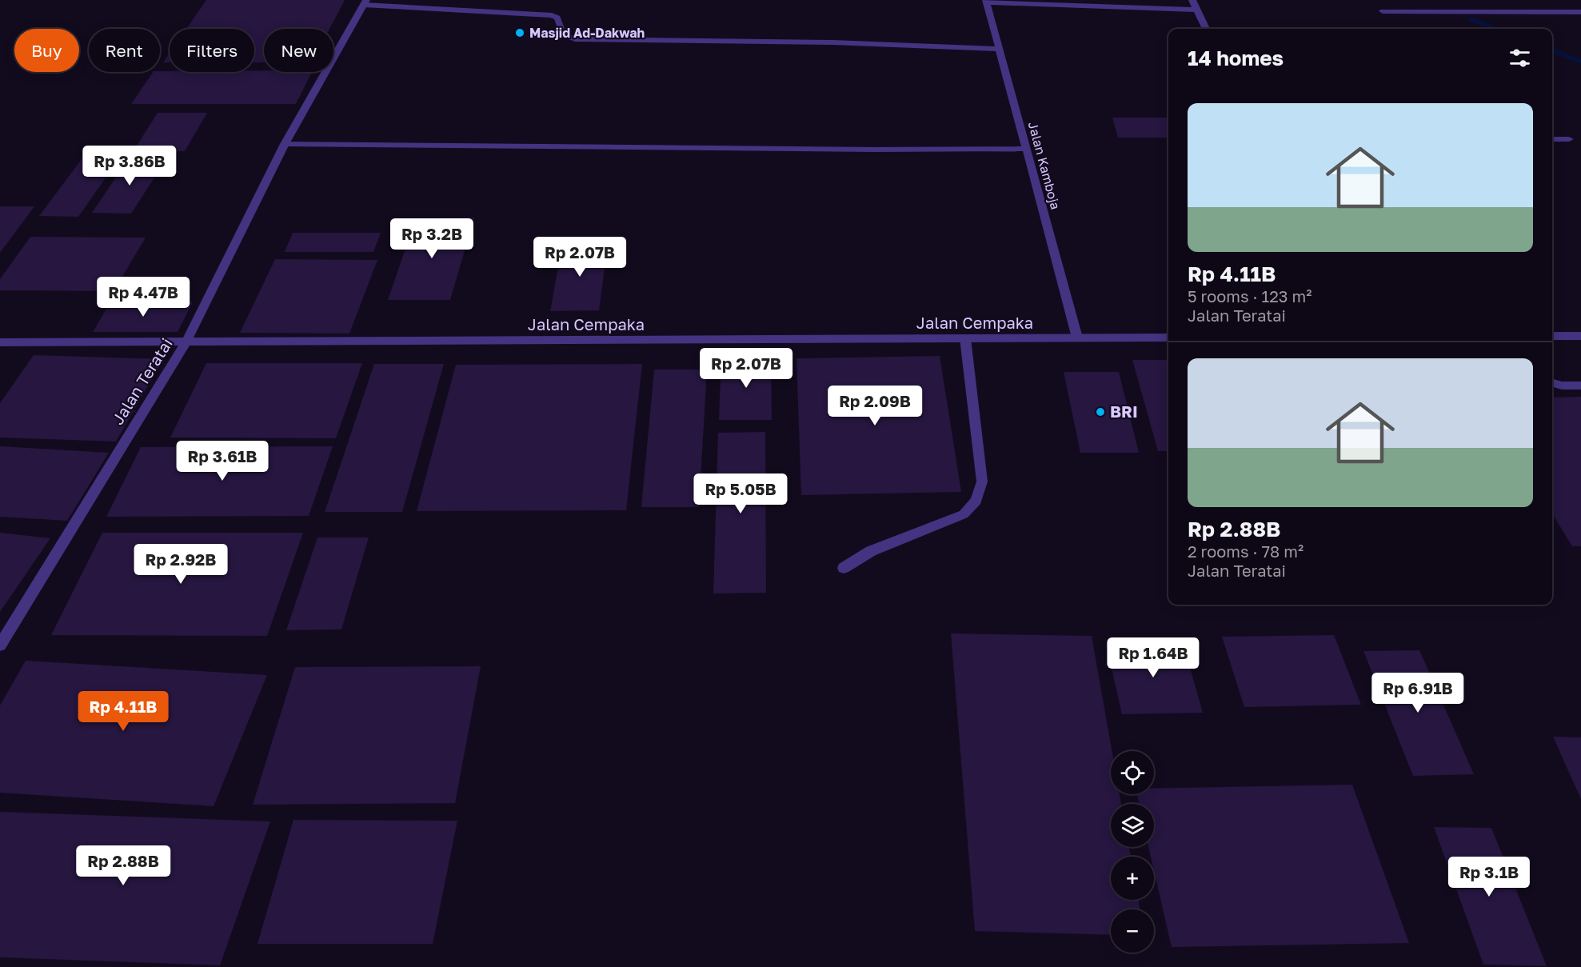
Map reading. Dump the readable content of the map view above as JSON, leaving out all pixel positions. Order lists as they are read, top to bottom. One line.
{"streets":{"street":["Jalan Kamboja","Jalan Cempaka","Jalan Teratai"]},"crossings":[["Jalan Kamboja","Jalan Cempaka"],["Jalan Cempaka","Jalan Teratai"]],"places":["Masjid Ad-Dakwah","BRI"],"page":{"chip":["Buy","Rent","Filters","New"],"heading":"14 homes","list":[{"name":"Rp 4.11B","note":"5 rooms · 123 m² · Jalan Teratai"},{"name":"Rp 2.88B","note":"2 rooms · 78 m² · Jalan Teratai"}],"price":["Rp 3.86B","Rp 3.2B","Rp 2.07B","Rp 4.47B","Rp 2.07B","Rp 2.09B","Rp 3.61B","Rp 5.05B","Rp 2.92B","Rp 1.64B","Rp 6.91B","Rp 4.11B","Rp 2.88B","Rp 3.1B"],"map_buttons":["+","−"]}}
